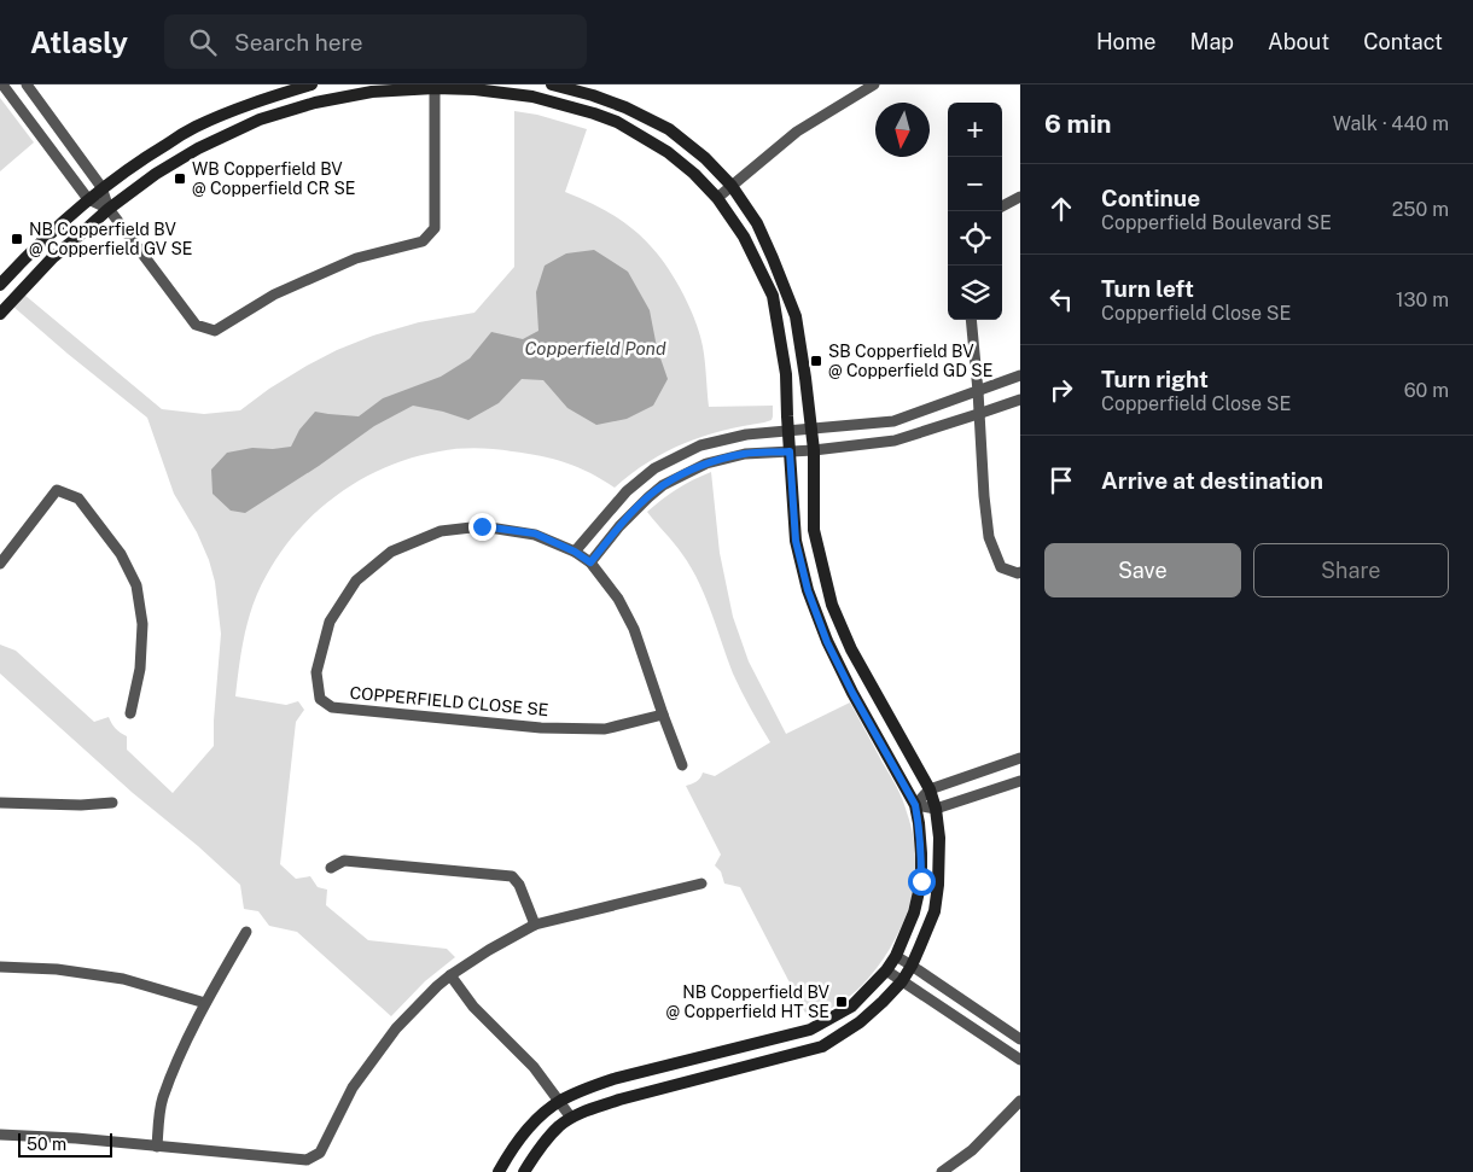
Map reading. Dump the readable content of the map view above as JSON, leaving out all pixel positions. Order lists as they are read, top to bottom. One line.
{"streets":{"street":["COPPERFIELD CLOSE SE"]},"water":["Copperfield Pond"],"places":{"transit":["WB Copperfield BV @ Copperfield CR SE","NB Copperfield BV @ Copperfield GV SE","SB Copperfield BV @ Copperfield GD SE","NB Copperfield BV @ Copperfield HT SE"]},"scale_bar":"50 m","north":"bottom","page":{"header":"Atlasly","search":"Search here","nav":["Home","Map","About","Contact"],"heading":["6 min","Walk · 440 m"],"map_buttons":["+","−"],"list":[["Continue","Copperfield Boulevard SE","250 m"],["Turn left","Copperfield Close SE","130 m"],["Turn right","Copperfield Close SE","60 m"],"Arrive at destination"],"buttons":["Save","Share"],"scale":"50 m"}}
